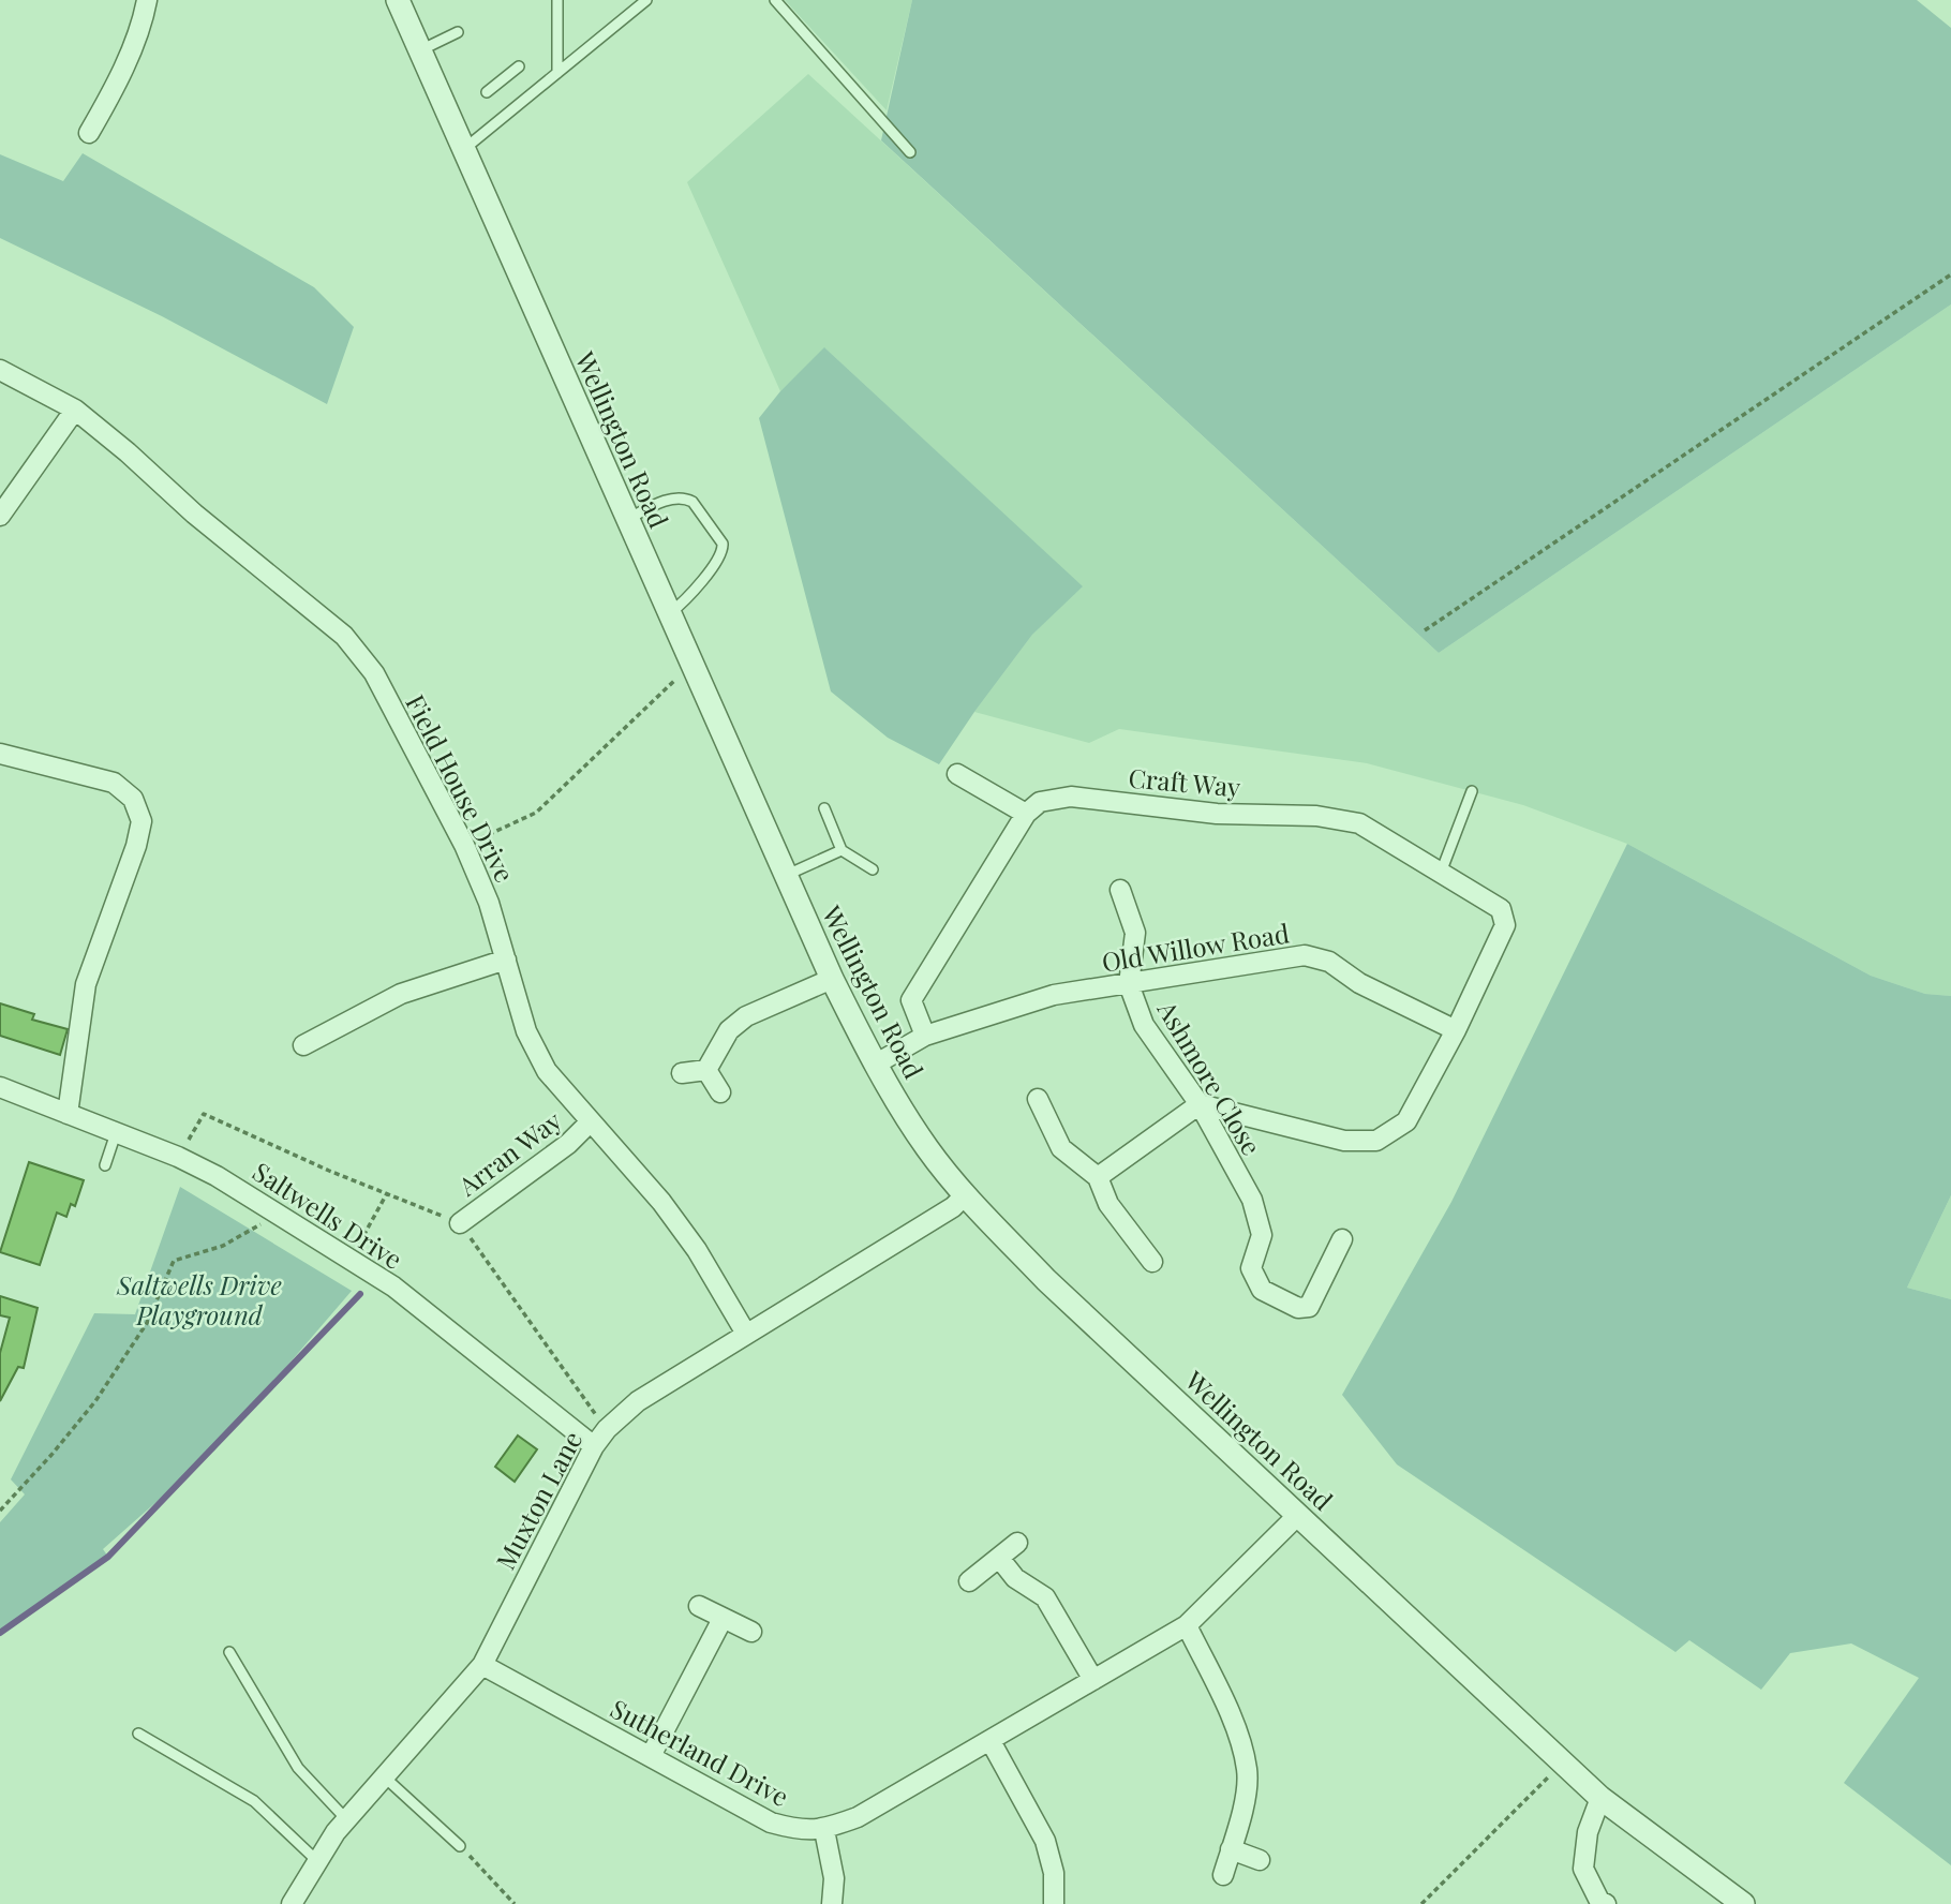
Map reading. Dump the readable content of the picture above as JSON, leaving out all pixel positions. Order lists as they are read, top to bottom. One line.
{"streets":{"street":["Wellington Road","Craft Way","Field House Drive","Old Willow Road","Ashmore Close","Arran Way","Saltwells Drive","Muxton Lane","Sutherland Drive"]},"crossings":[["Wellington Road","Muxton Lane"],["Wellington Road","Sutherland Drive"],["Craft Way","Old Willow Road"],["Field House Drive","Arran Way"],["Field House Drive","Muxton Lane"],["Old Willow Road","Ashmore Close"],["Saltwells Drive","Muxton Lane"],["Muxton Lane","Sutherland Drive"]],"parks":["Saltwells Drive Playground"]}
